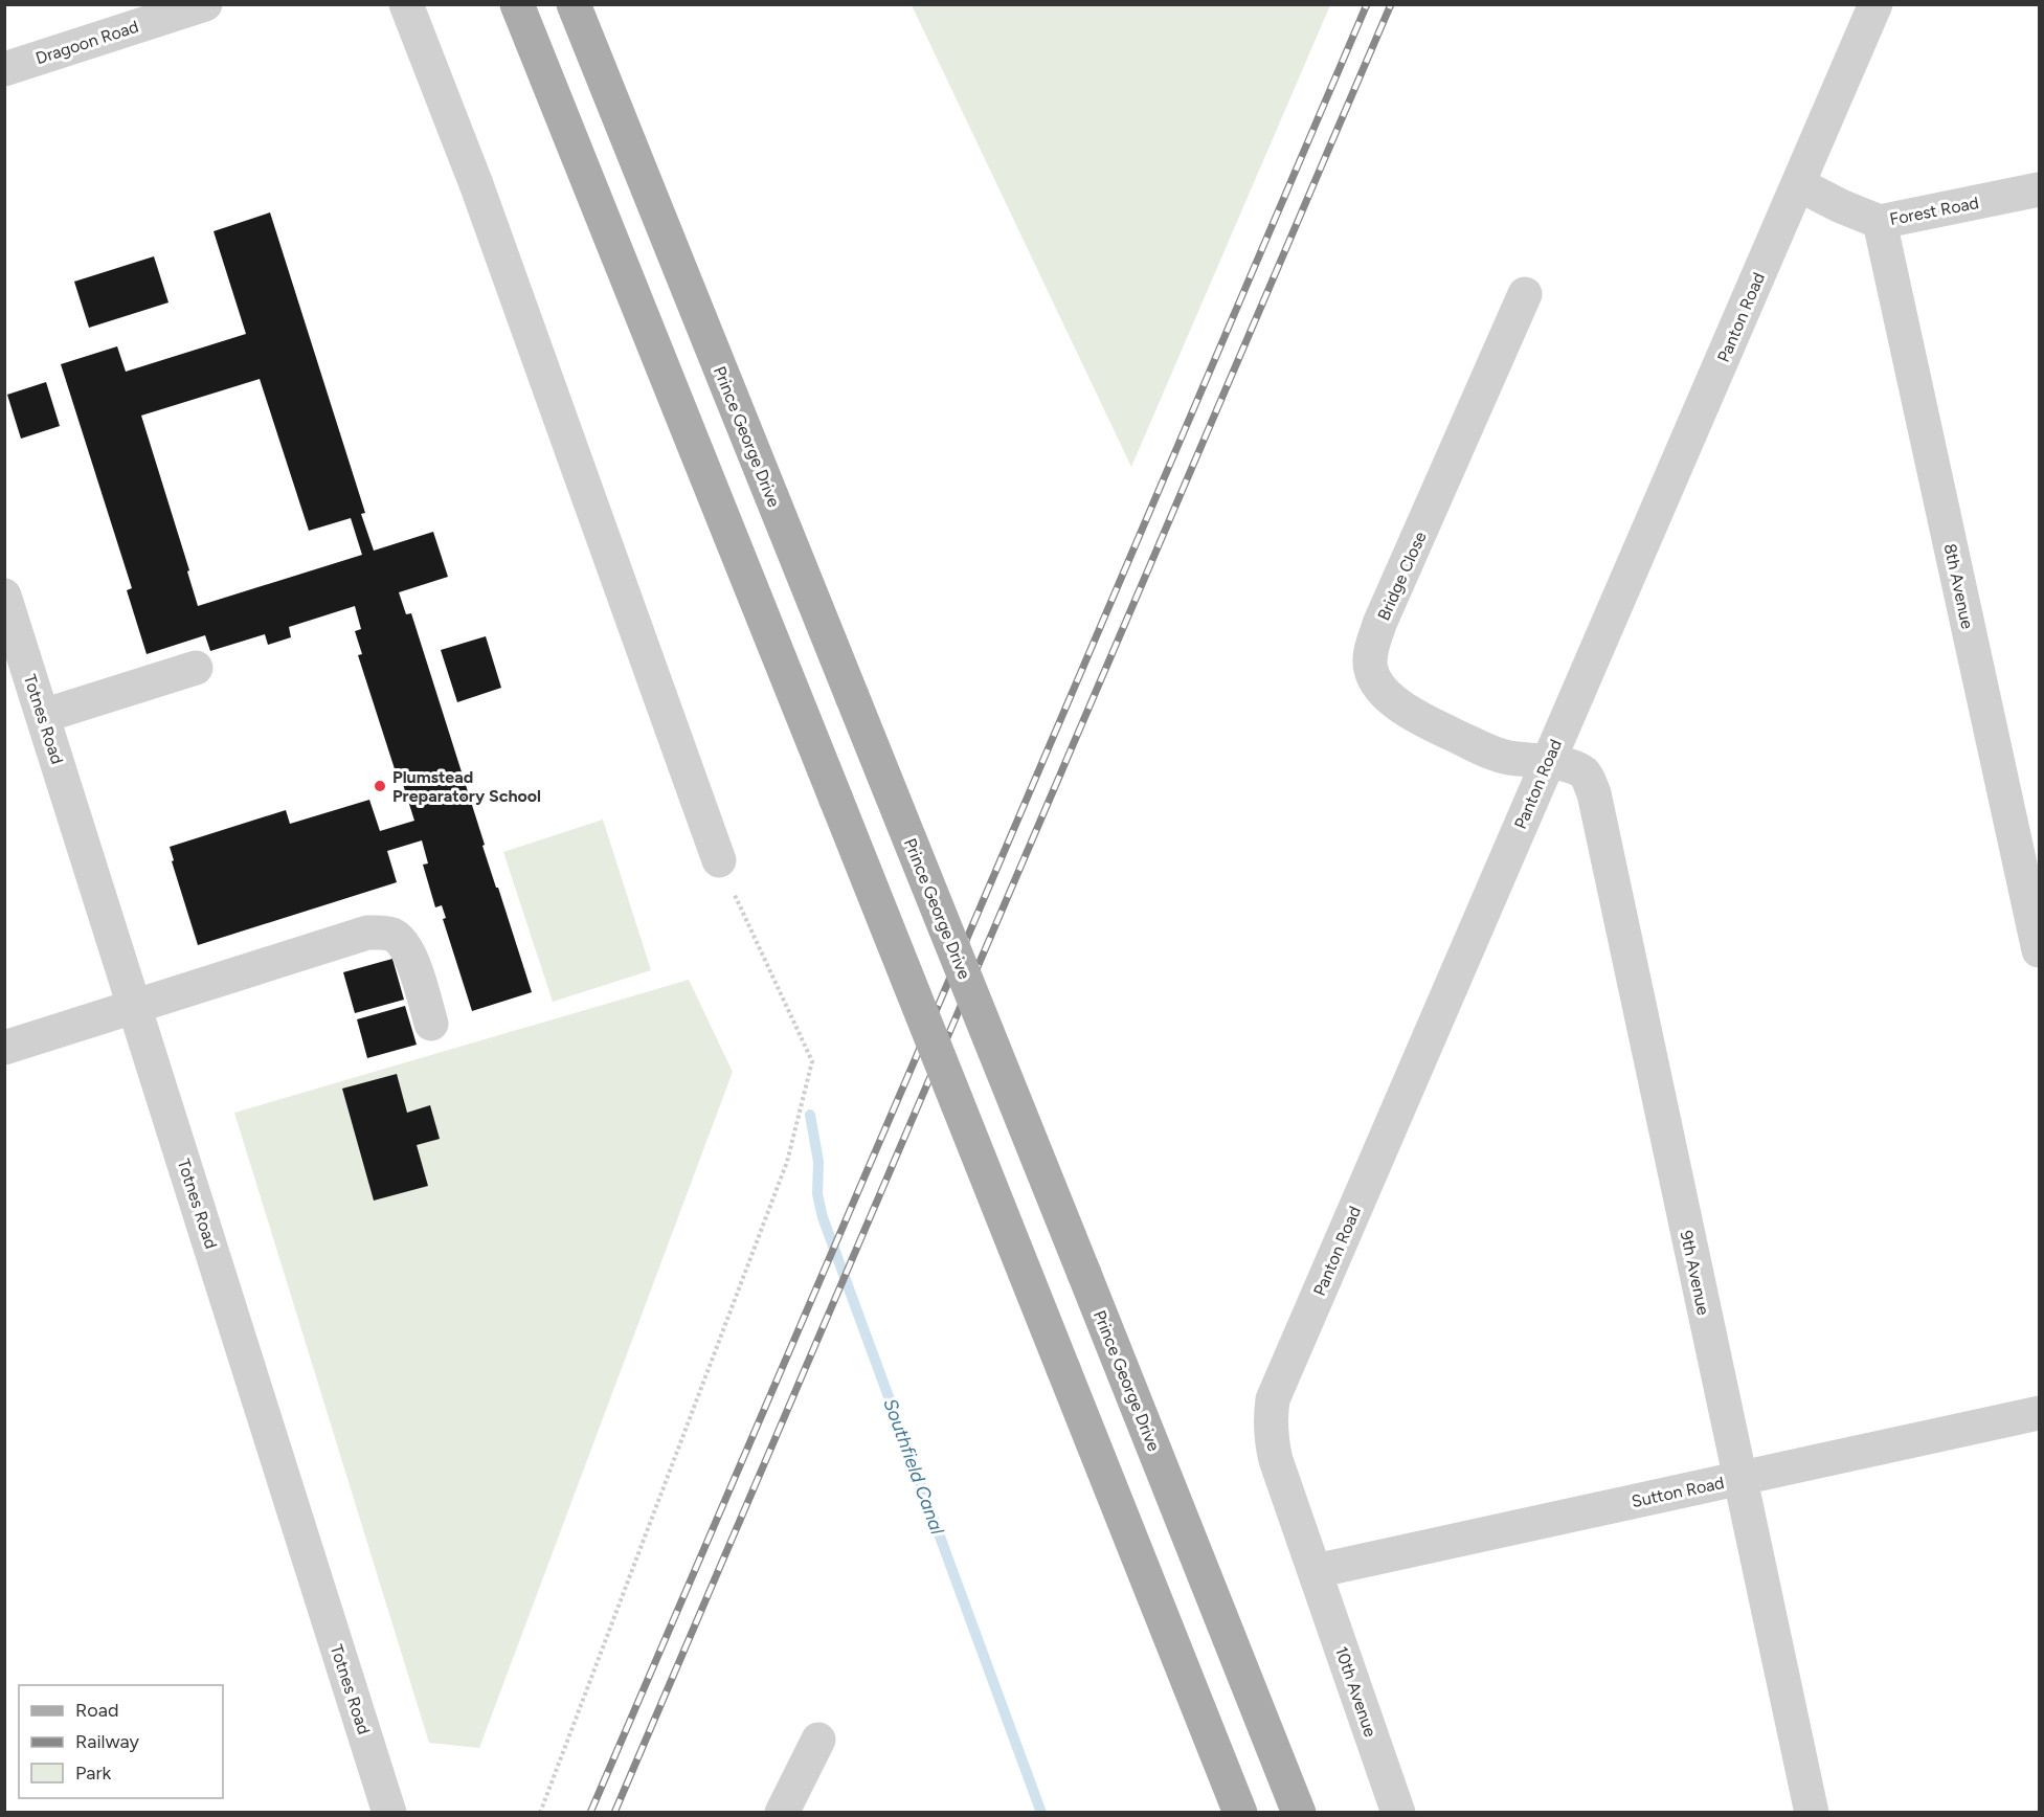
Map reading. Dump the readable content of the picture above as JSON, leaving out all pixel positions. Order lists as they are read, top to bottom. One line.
{"streets":{"main road":["Prince George Drive"],"street":["Dragoon Road","Forest Road","Panton Road","Bridge Close","8th Avenue","Totnes Road","9th Avenue","Sutton Road","10th Avenue"]},"crossings":[["Forest Road","Panton Road"],["Forest Road","8th Avenue"],["Panton Road","Bridge Close"],["Panton Road","9th Avenue"],["Panton Road","Sutton Road"],["Panton Road","10th Avenue"],["Bridge Close","9th Avenue"],["9th Avenue","Sutton Road"],["Sutton Road","10th Avenue"]],"water":["Southfield Canal"],"places":["Plumstead Preparatory School"],"legend":["Road","Railway","Park"]}
